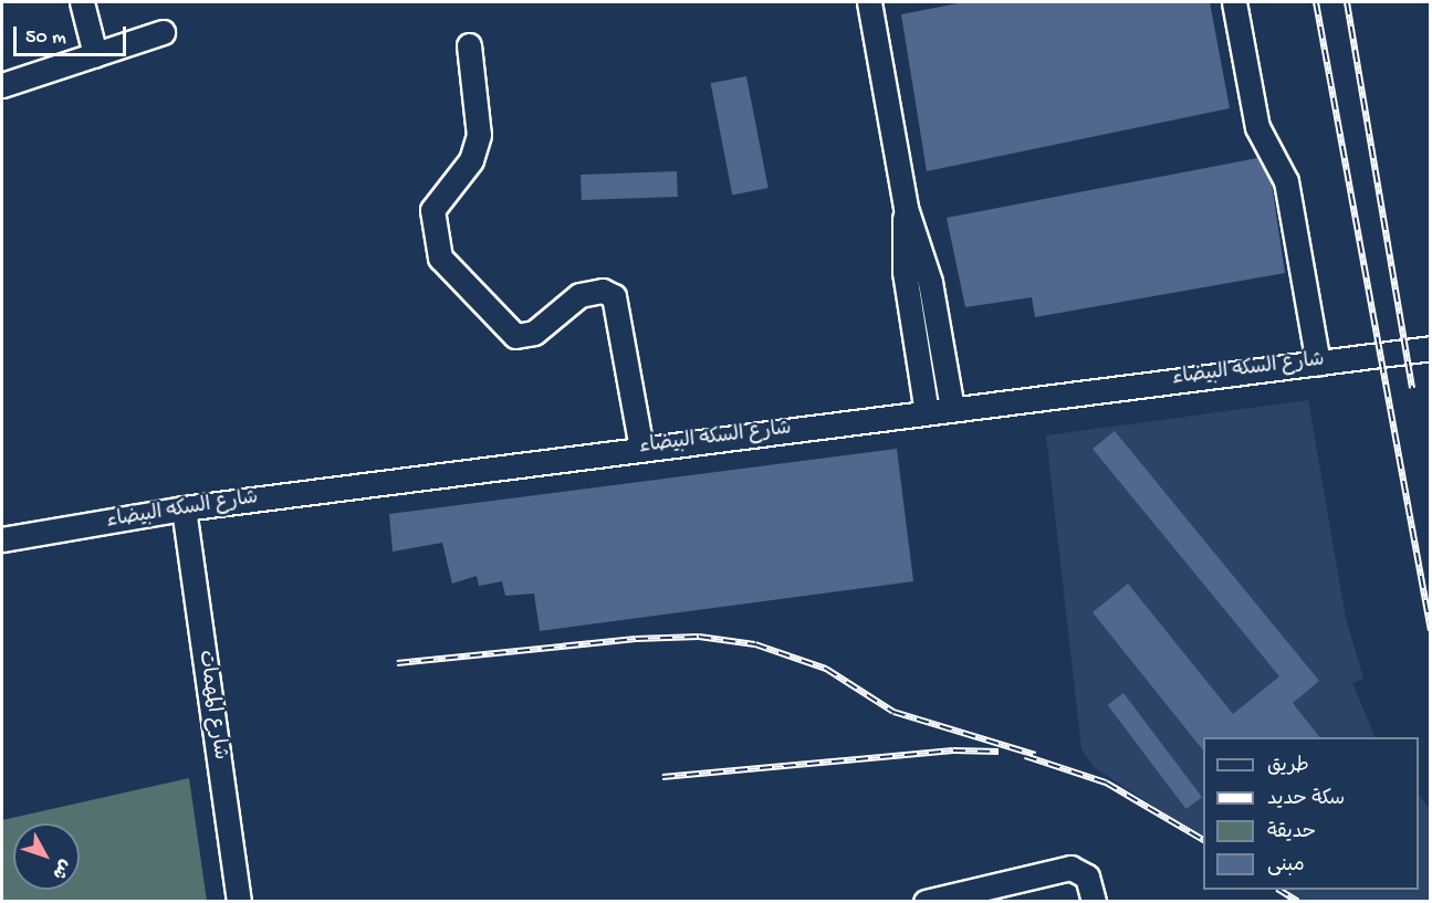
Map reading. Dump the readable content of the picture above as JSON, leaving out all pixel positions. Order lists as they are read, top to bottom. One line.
{"streets":{"street":["شارع السكه البيضاء","شارع المهمات"]},"crossings":[["شارع السكه البيضاء","شارع المهمات"]],"legend":["طريق","سكة حديد","حديقة","مبنى"],"scale_bar":"50 m","north":"bottom right"}
